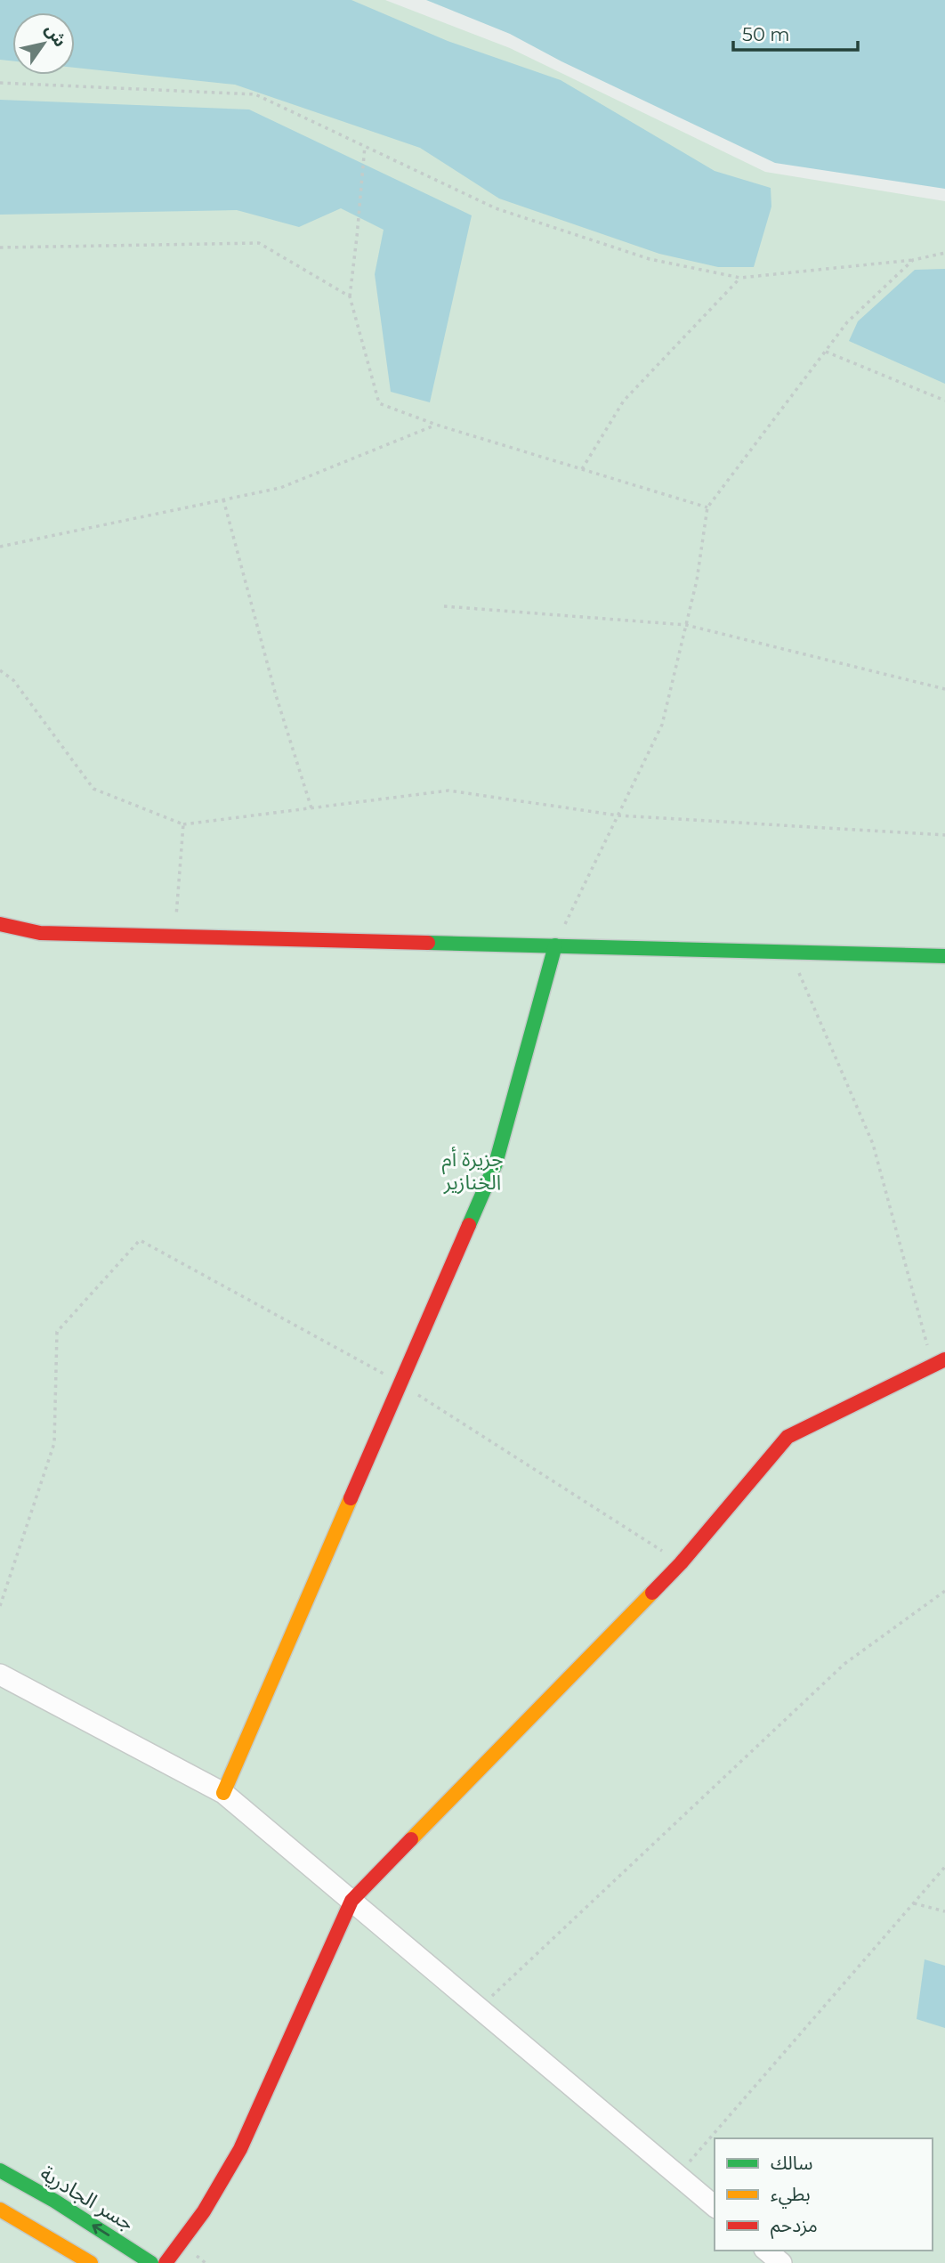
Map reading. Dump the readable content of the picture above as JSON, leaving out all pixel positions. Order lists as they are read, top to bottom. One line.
{"streets":{"street":["جسر الجادرية"]},"parks":["جزيرة أم الخنازير"],"legend":["سالك","بطيء","مزدحم"],"scale_bar":"50 m","north":"top right"}
